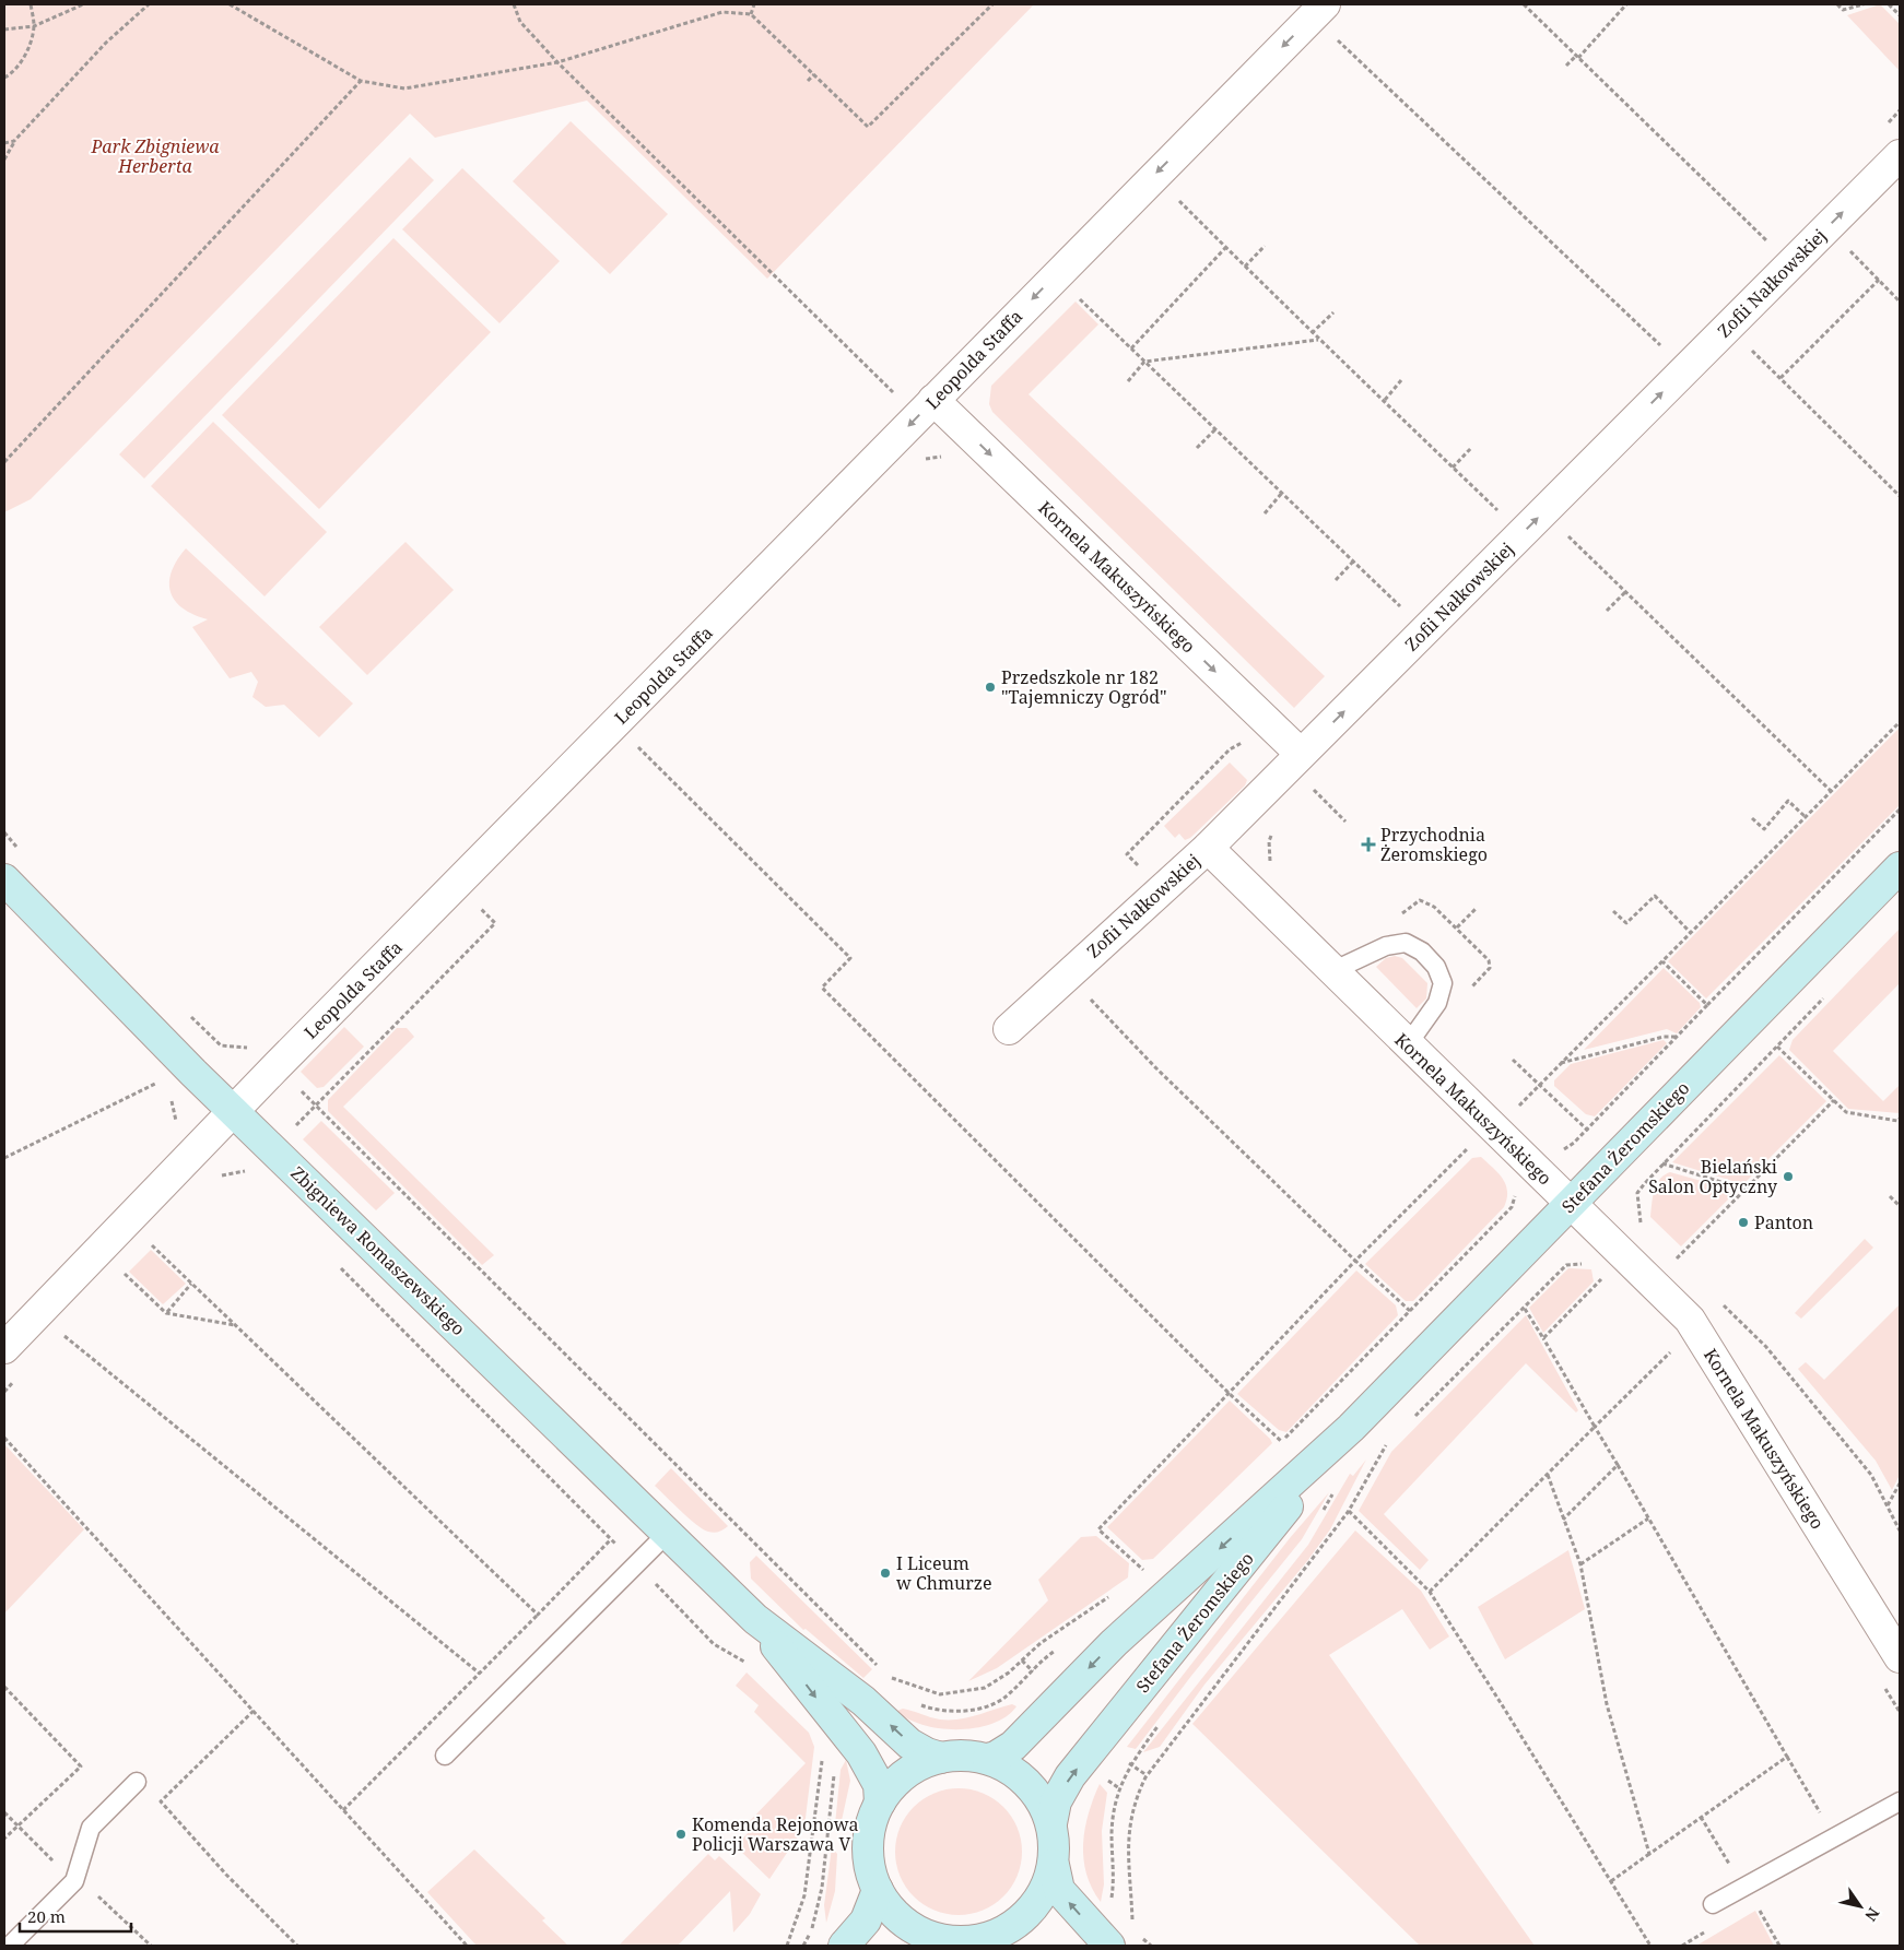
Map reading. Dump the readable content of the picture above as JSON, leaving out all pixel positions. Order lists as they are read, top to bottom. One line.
{"streets":{"main road":["Stefana Żeromskiego","Zbigniewa Romaszewskiego"],"street":["Zofii Nałkowskiej","Leopolda Staffa","Kornela Makuszyńskiego"]},"crossings":[["Zofii Nałkowskiej","Kornela Makuszyńskiego"],["Leopolda Staffa","Kornela Makuszyńskiego"],["Leopolda Staffa","Zbigniewa Romaszewskiego"],["Kornela Makuszyńskiego","Stefana Żeromskiego"],["Stefana Żeromskiego","Zbigniewa Romaszewskiego"]],"one_way":["Zofii Nałkowskiej","Leopolda Staffa"],"parks":["Park Zbigniewa Herberta"],"places":{"other":["Przedszkole nr 182 \"Tajemniczy Ogród\"","Bielański Salon Optyczny","Panton","I Liceum w Chmurze","Komenda Rejonowa Policji Warszawa V"],"health":["Przychodnia Żeromskiego"]},"scale_bar":"20 m","north":"bottom right"}
